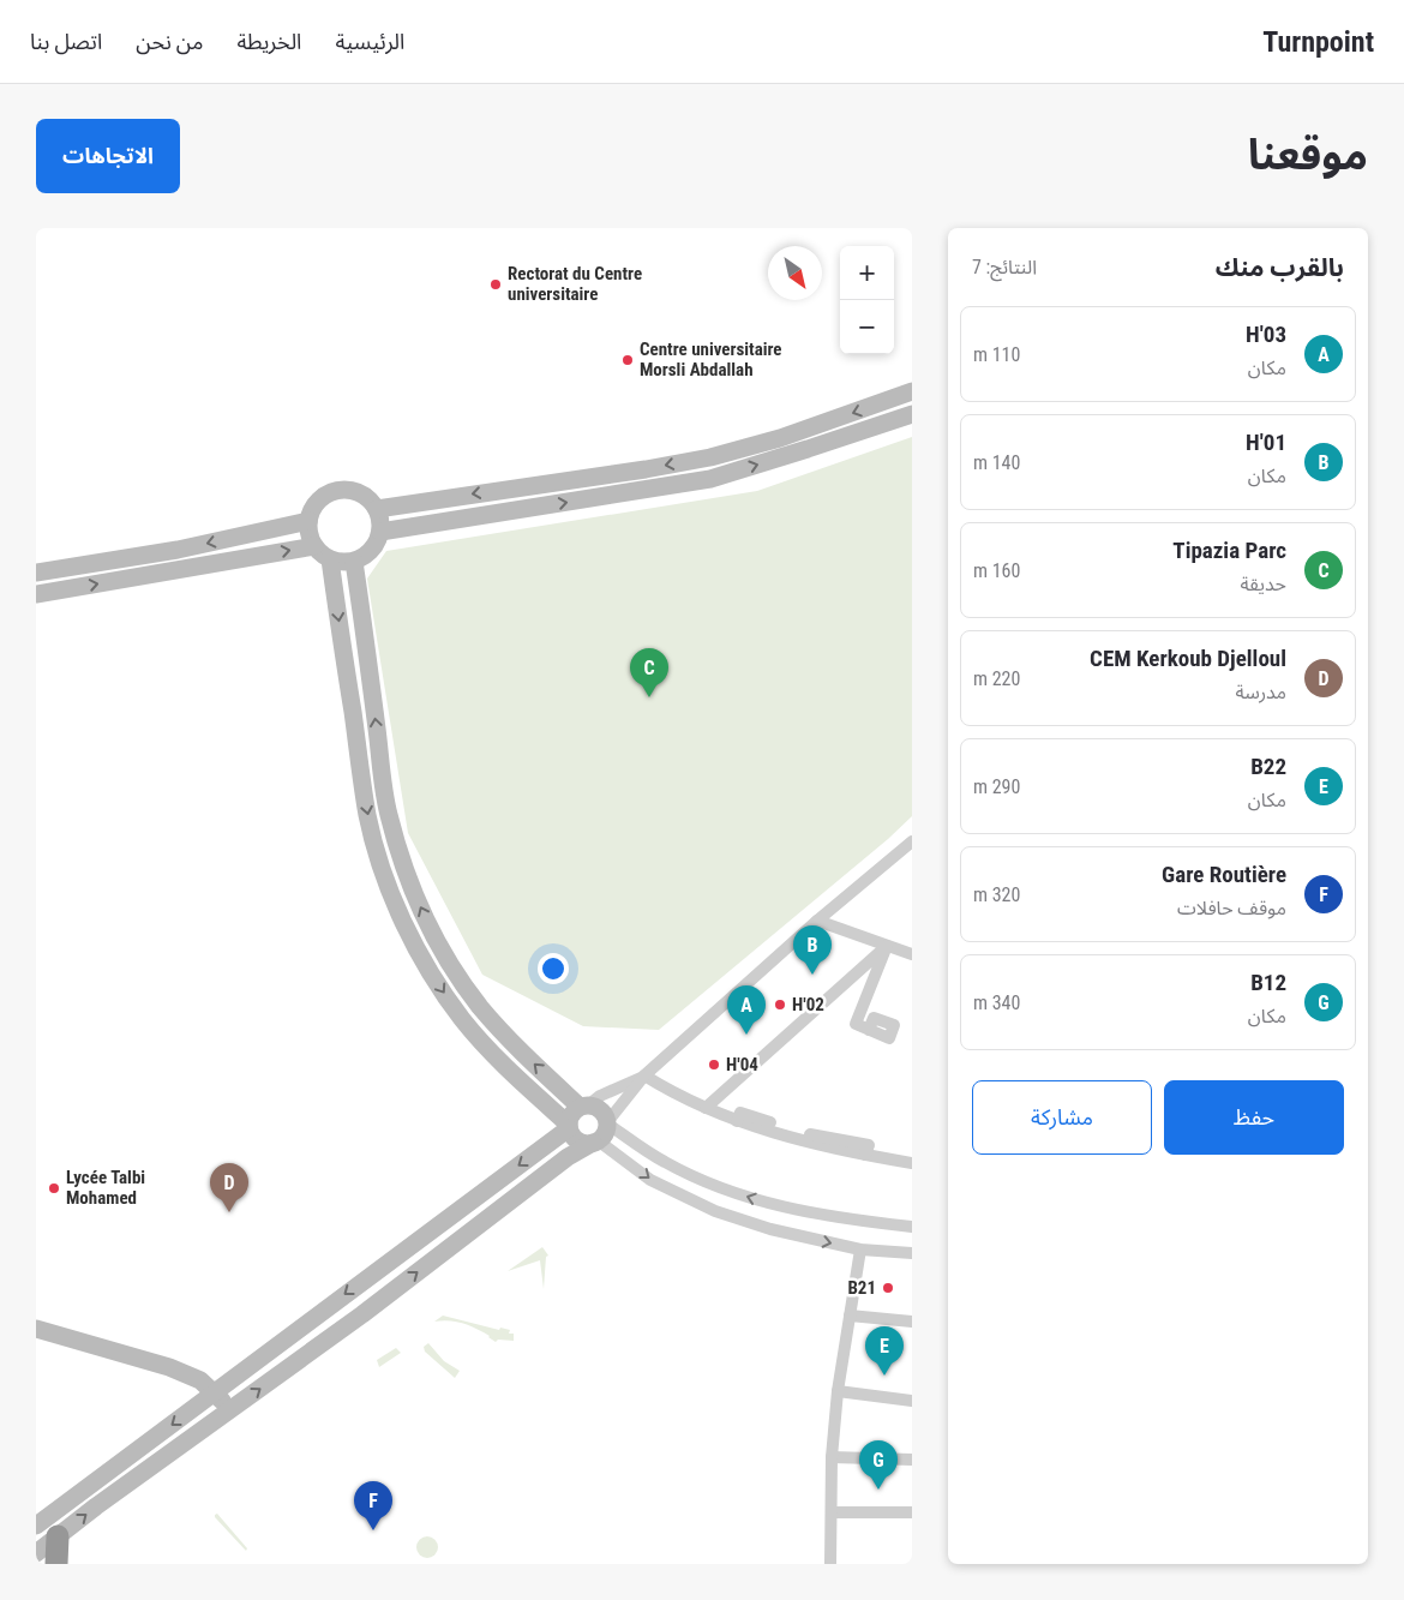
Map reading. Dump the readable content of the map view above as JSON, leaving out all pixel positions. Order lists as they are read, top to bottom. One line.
{"places":["Rectorat du Centre universitaire","Centre universitaire Morsli Abdallah","H'02","H'04","Lycée Talbi Mohamed","B21"],"north":"bottom right","page":{"header":"Turnpoint","nav":["الرئيسية","الخريطة","من نحن","اتصل بنا"],"title":"موقعنا","buttons":["الاتجاهات",["حفظ","مشاركة"]],"heading":["بالقرب منك","النتائج: 7"],"map_buttons":["+","−"],"list":[{"mark":"A","name":"H'03","note":"مكان","value":"110 m"},{"mark":"B","name":"H'01","note":"مكان","value":"140 m"},{"mark":"C","name":"Tipazia Parc","note":"حديقة","value":"160 m"},{"mark":"D","name":"CEM Kerkoub Djelloul","note":"مدرسة","value":"220 m"},{"mark":"E","name":"B22","note":"مكان","value":"290 m"},{"mark":"F","name":"Gare Routière","note":"موقف حافلات","value":"320 m"},{"mark":"G","name":"B12","note":"مكان","value":"340 m"}],"pins":["C","B","A","D","E","G","F"]}}
